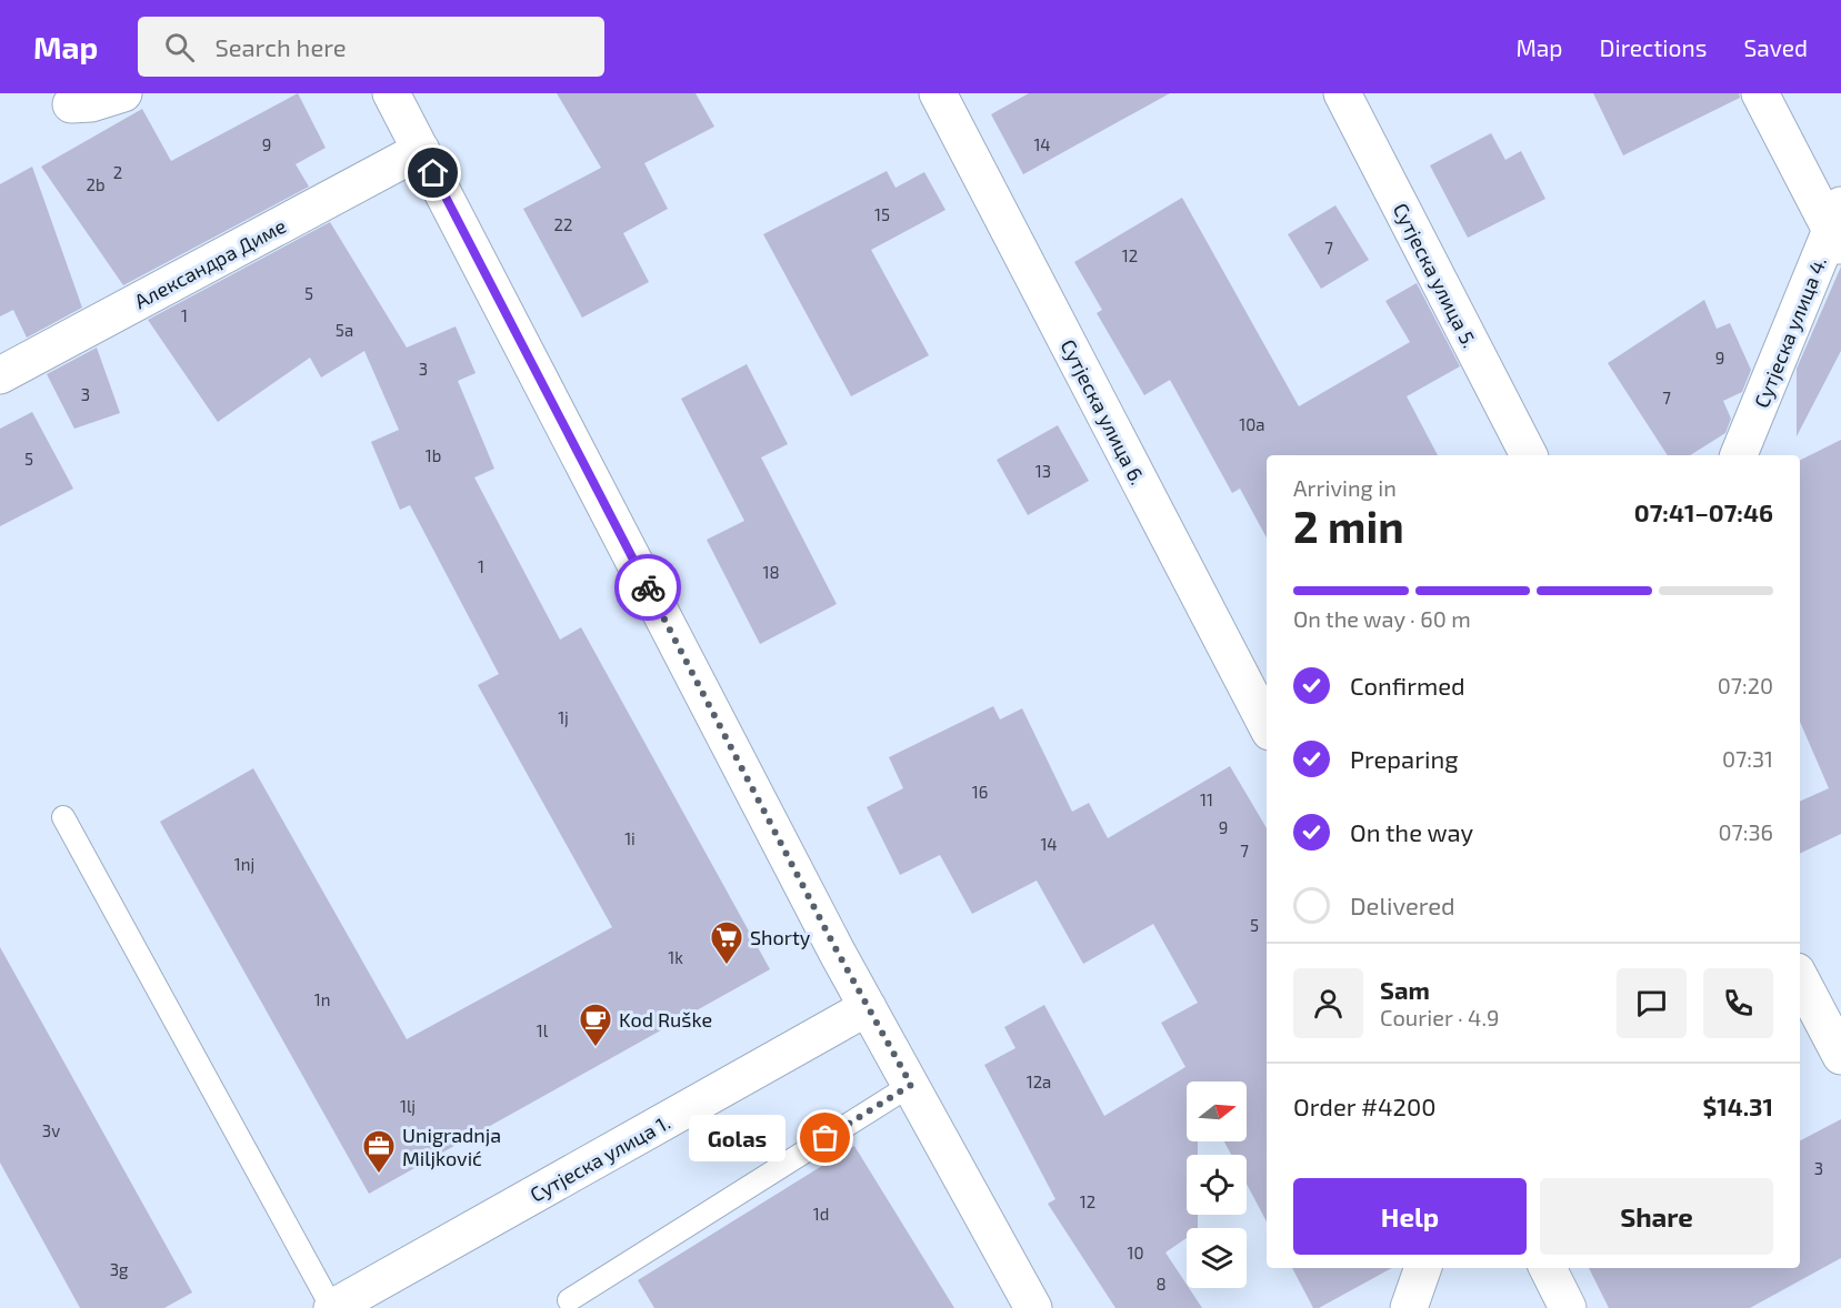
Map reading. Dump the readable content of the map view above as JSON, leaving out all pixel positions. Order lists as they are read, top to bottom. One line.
{"streets":{"street":["Александра Диме","Сутјеска улица 5.","Сутјеска улица 4.","Сутјеска улица 6.","Сутјеска улица 1."]},"places":{"supermarket":["Shorty"],"cafe":["Kod Ruške"],"other":["Golas"],"office":["Unigradnja Miljković"]},"house_numbers":["9","14","2","2b","15","22","7","12","5","1","5a","9","3","3","7","10a","1b","5","13","1","18","1j","16","11","9","1i","14","7","1nj","5","1k","1n","1l","12a","1lj","3v","3","12","1d","10","3g","8"],"north":"right","page":{"header":"Map","search":"Search here","nav":["Map","Directions","Saved"],"heading":["2 min","Arriving in","07:41–07:46"],"panel":["Sam","Courier · 4.9","Order #4200","$14.31"],"bar":"On the way · 60 m","list":[["Confirmed","07:20"],["Preparing","07:31"],["On the way","07:36"],"Delivered"],"bubble":"Golas","buttons":["Help","Share"]}}
